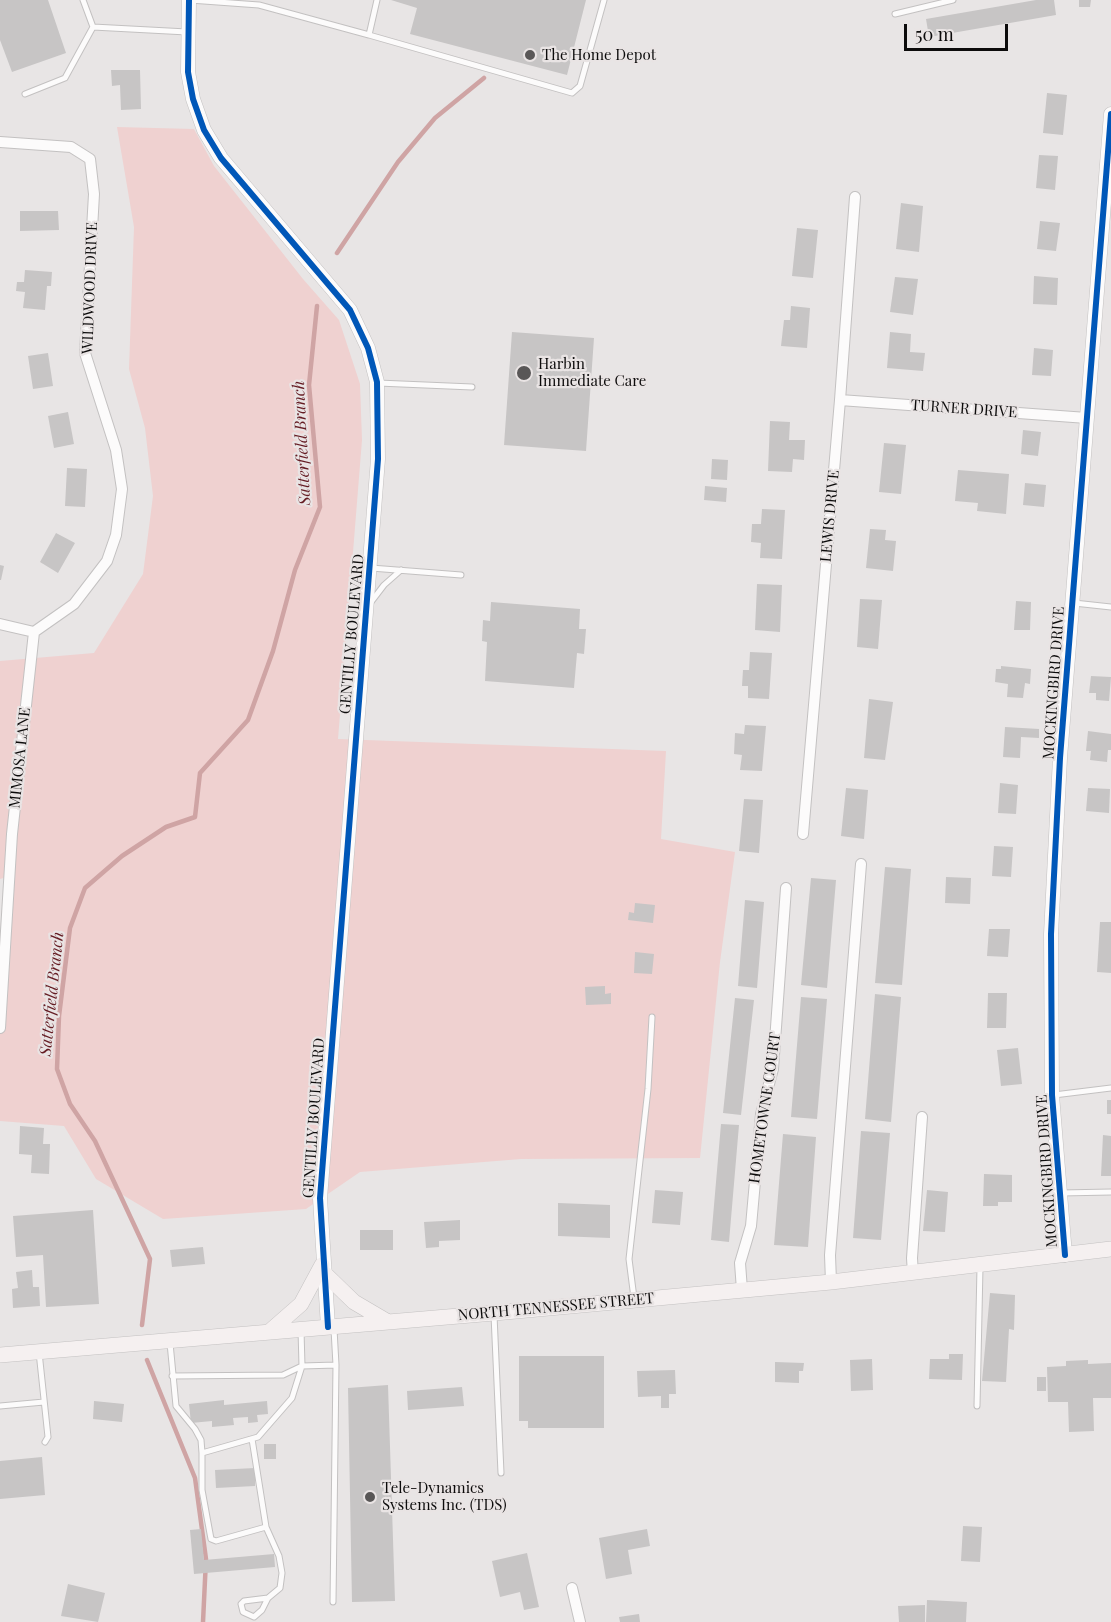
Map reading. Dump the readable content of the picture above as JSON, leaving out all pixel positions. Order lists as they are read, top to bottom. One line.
{"streets":{"main road":["NORTH TENNESSEE STREET"],"street":["WILDWOOD DRIVE","TURNER DRIVE","LEWIS DRIVE","GENTILLY BOULEVARD","MOCKINGBIRD DRIVE","MIMOSA LANE","HOMETOWNE COURT"]},"crossings":[["WILDWOOD DRIVE","MIMOSA LANE"],["TURNER DRIVE","LEWIS DRIVE"],["TURNER DRIVE","MOCKINGBIRD DRIVE"],["GENTILLY BOULEVARD","NORTH TENNESSEE STREET"],["MOCKINGBIRD DRIVE","NORTH TENNESSEE STREET"],["HOMETOWNE COURT","NORTH TENNESSEE STREET"]],"water":["Satterfield Branch"],"places":["The Home Depot","Harbin Immediate Care","Tele-Dynamics Systems Inc. (TDS)"],"scale_bar":"50 m"}
